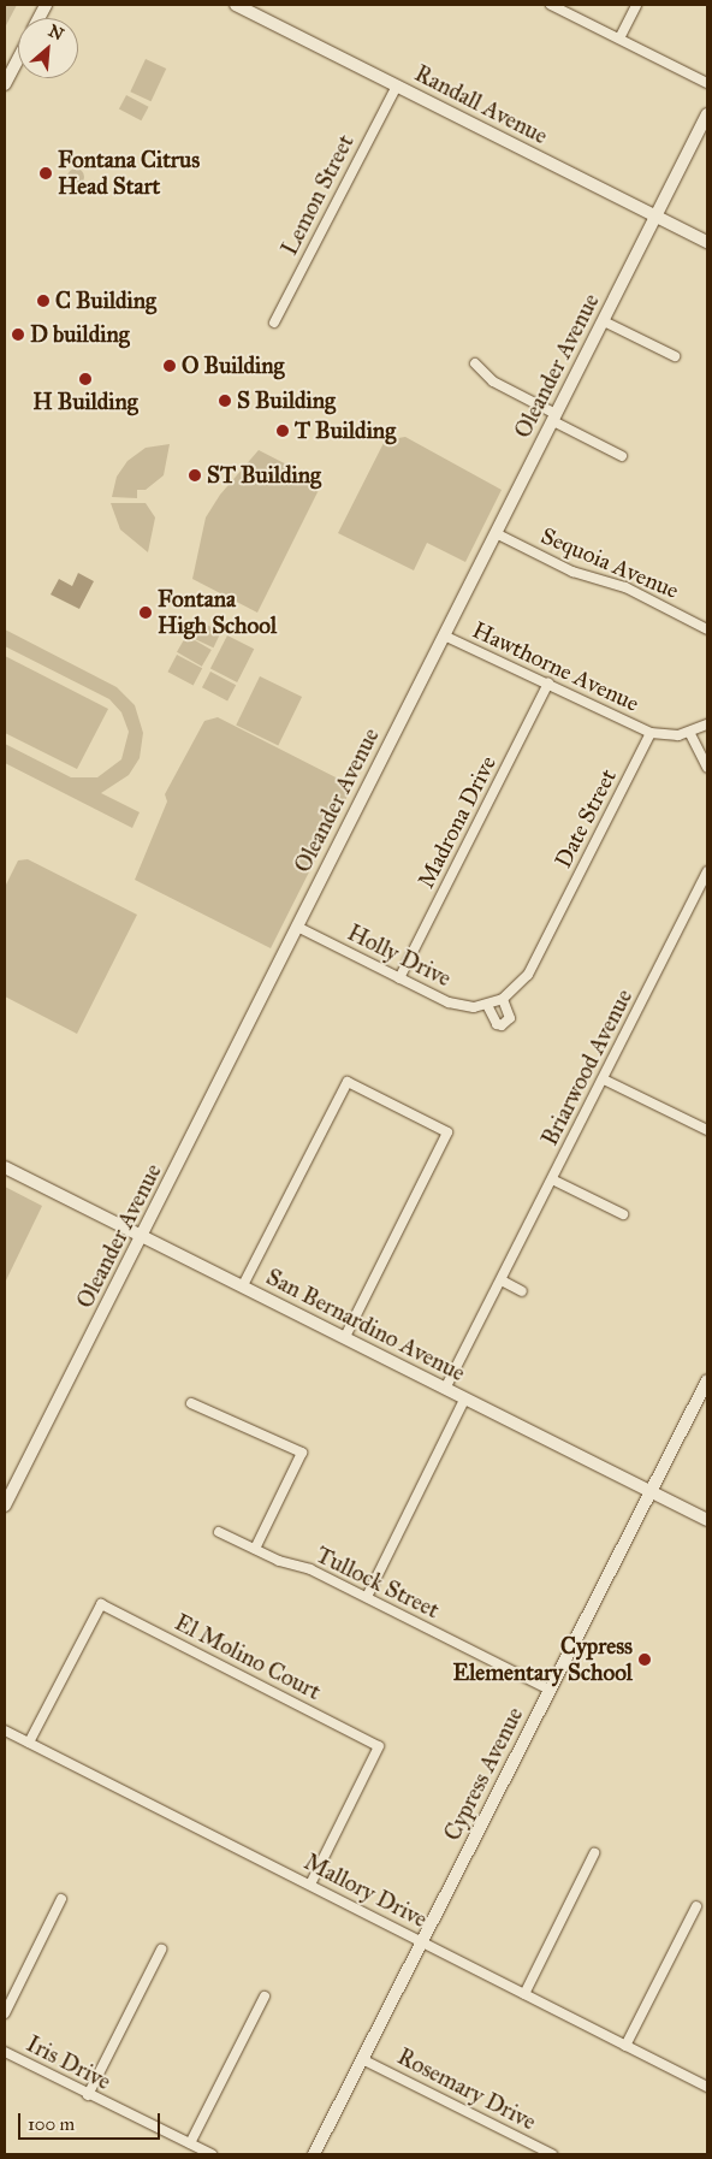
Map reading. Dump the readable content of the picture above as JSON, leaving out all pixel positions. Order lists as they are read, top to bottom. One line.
{"streets":{"street":["Randall Avenue","Lemon Street","Oleander Avenue","Sequoia Avenue","Hawthorne Avenue","Date Street","Madrona Drive","Holly Drive","Briarwood Avenue","San Bernardino Avenue","Tullock Street","El Molino Court","Cypress Avenue","Mallory Drive","Iris Drive","Rosemary Drive"]},"crossings":[["Randall Avenue","Lemon Street"],["Randall Avenue","Oleander Avenue"],["Oleander Avenue","Sequoia Avenue"],["Oleander Avenue","Hawthorne Avenue"],["Oleander Avenue","Holly Drive"],["Oleander Avenue","San Bernardino Avenue"],["Hawthorne Avenue","Date Street"],["Hawthorne Avenue","Madrona Drive"],["Date Street","Holly Drive"],["Madrona Drive","Holly Drive"],["Briarwood Avenue","San Bernardino Avenue"],["San Bernardino Avenue","Cypress Avenue"],["Tullock Street","Cypress Avenue"],["El Molino Court","Mallory Drive"],["Cypress Avenue","Mallory Drive"],["Cypress Avenue","Rosemary Drive"]],"places":["Fontana Citrus Head Start","C Building","D building","O Building","H Building","S Building","T Building","ST Building","Fontana High School","Cypress Elementary School"],"scale_bar":"100 m","north":"top right"}
